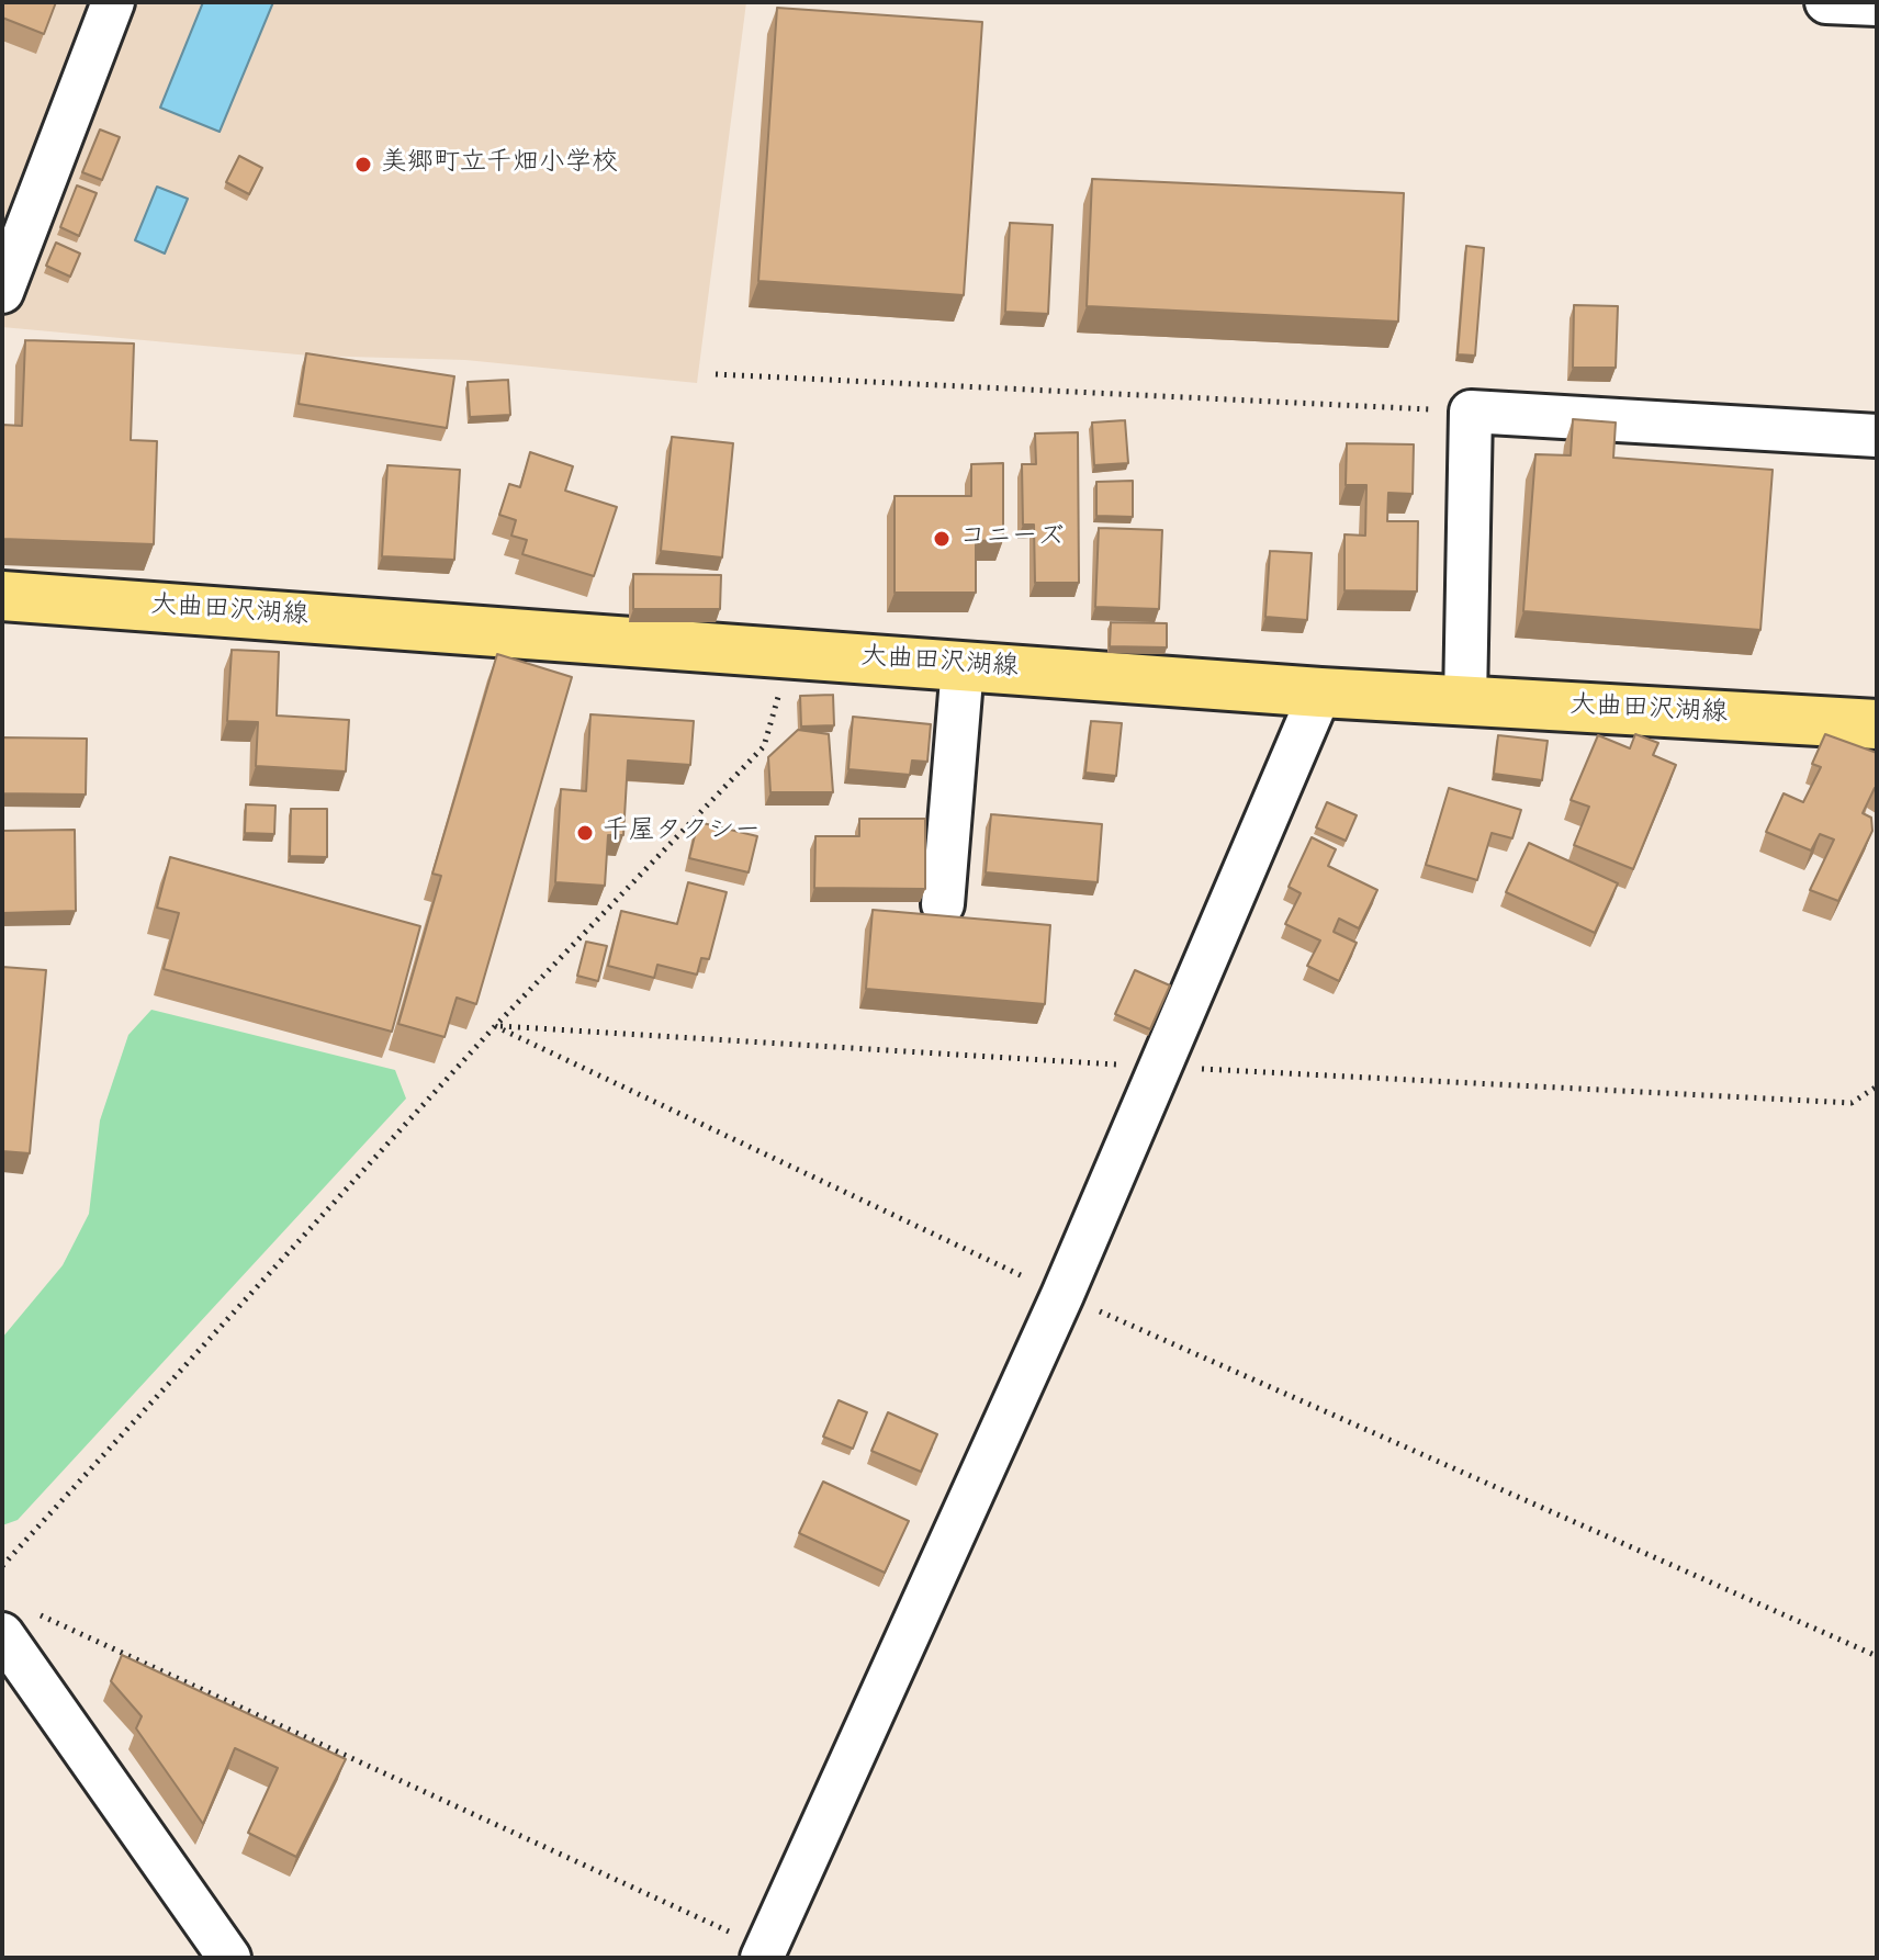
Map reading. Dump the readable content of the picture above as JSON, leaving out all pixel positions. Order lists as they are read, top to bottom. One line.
{"streets":{"main road":["大曲田沢湖線"]},"places":["美郷町立千畑小学校","コニーズ","千屋タクシー"]}
